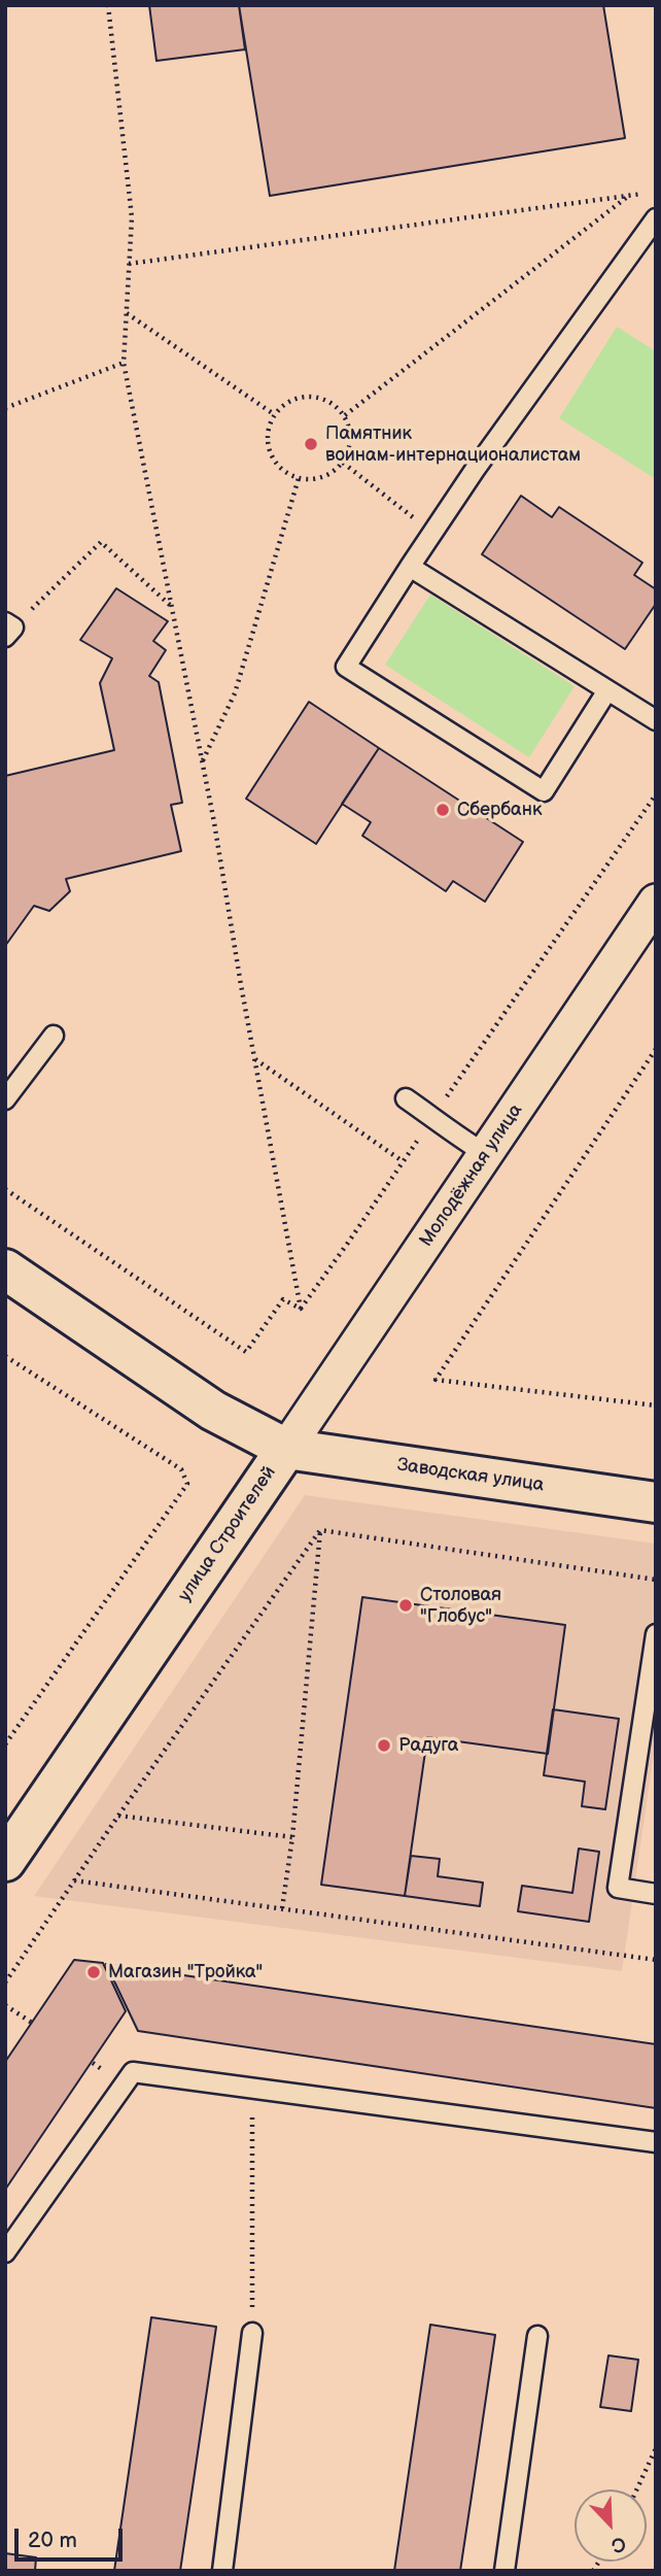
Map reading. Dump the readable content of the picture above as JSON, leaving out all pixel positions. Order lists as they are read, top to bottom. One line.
{"streets":{"street":["Молодёжная улица","Заводская улица","улица Строителей"]},"crossings":[["Молодёжная улица","Заводская улица"],["Молодёжная улица","улица Строителей"],["Заводская улица","улица Строителей"]],"places":["Памятник воинам-интернационалистам","Сбербанк","Столовая \"Глобус\"","Радуга","Магазин \"Тройка\""],"scale_bar":"20 m","north":"bottom right"}
